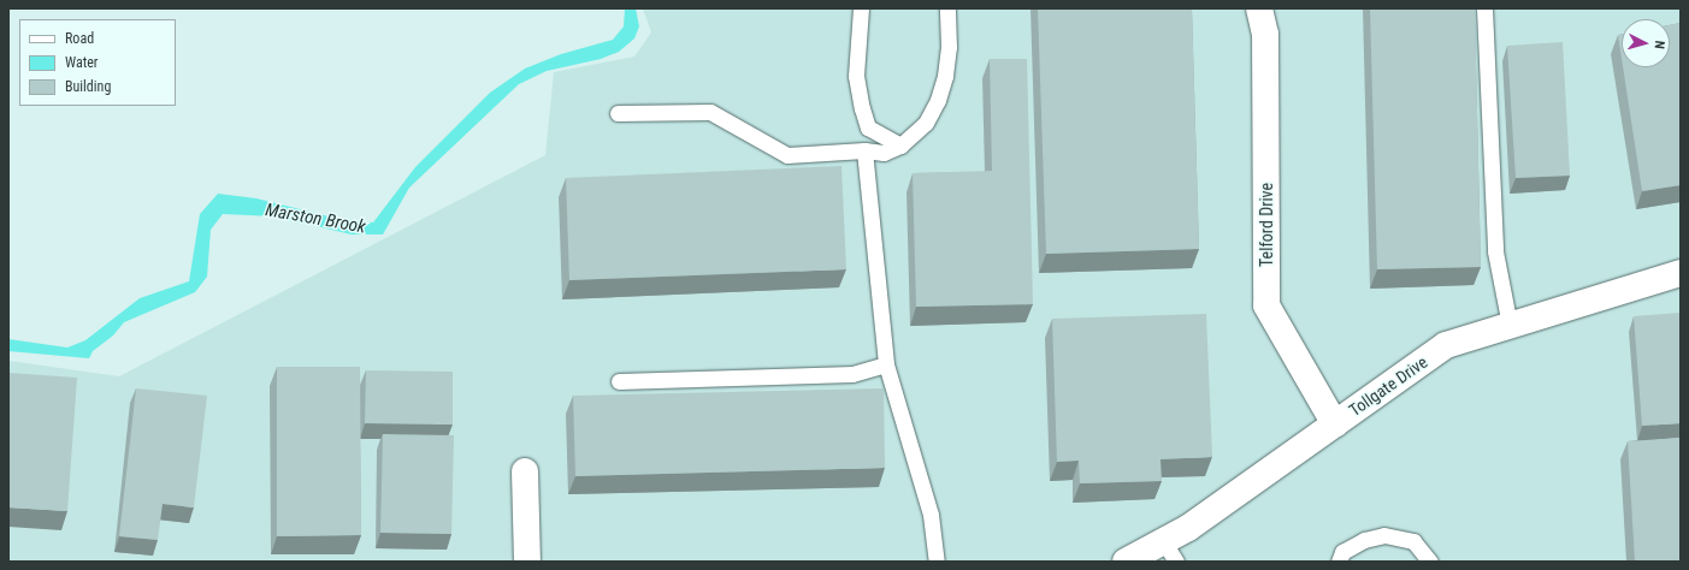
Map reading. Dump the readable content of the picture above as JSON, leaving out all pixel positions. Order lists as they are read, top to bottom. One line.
{"streets":{"street":["Telford Drive","Tollgate Drive"]},"crossings":[["Telford Drive","Tollgate Drive"]],"water":["Marston Brook"],"legend":["Road","Water","Building"],"north":"right"}
